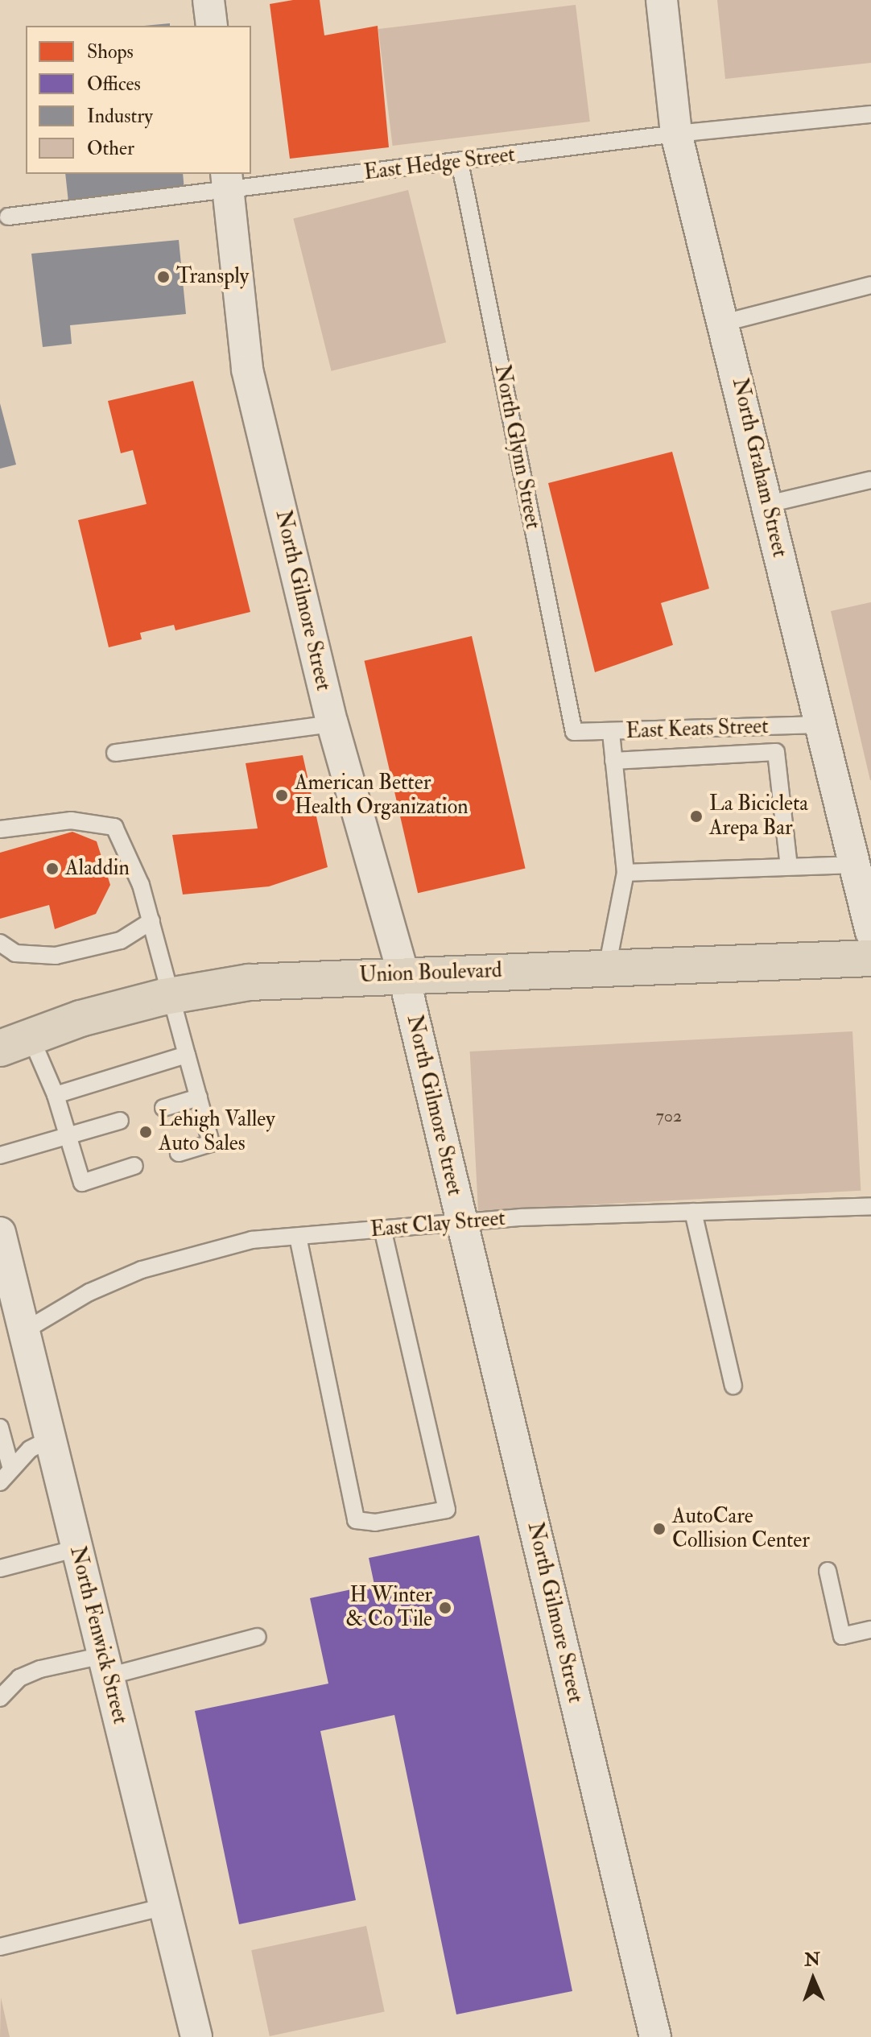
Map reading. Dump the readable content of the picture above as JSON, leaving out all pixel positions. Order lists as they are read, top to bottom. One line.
{"streets":{"main road":["Union Boulevard"],"street":["North Graham Street","North Gilmore Street","North Fenwick Street"],"lane":["East Hedge Street","North Glynn Street","East Keats Street","East Clay Street"]},"crossings":[["East Hedge Street","North Glynn Street"],["East Hedge Street","North Graham Street"],["East Hedge Street","North Gilmore Street"],["North Glynn Street","East Keats Street"],["North Graham Street","East Keats Street"],["North Gilmore Street","Union Boulevard"],["North Gilmore Street","East Clay Street"],["East Clay Street","North Fenwick Street"]],"places":["Transply","American Better Health Organization","La Bicicleta Arepa Bar","Aladdin","Lehigh Valley Auto Sales","AutoCare Collision Center","H Winter & Co Tile"],"house_numbers":["702"],"legend":["Shops","Offices","Industry","Other"],"north":"top"}
